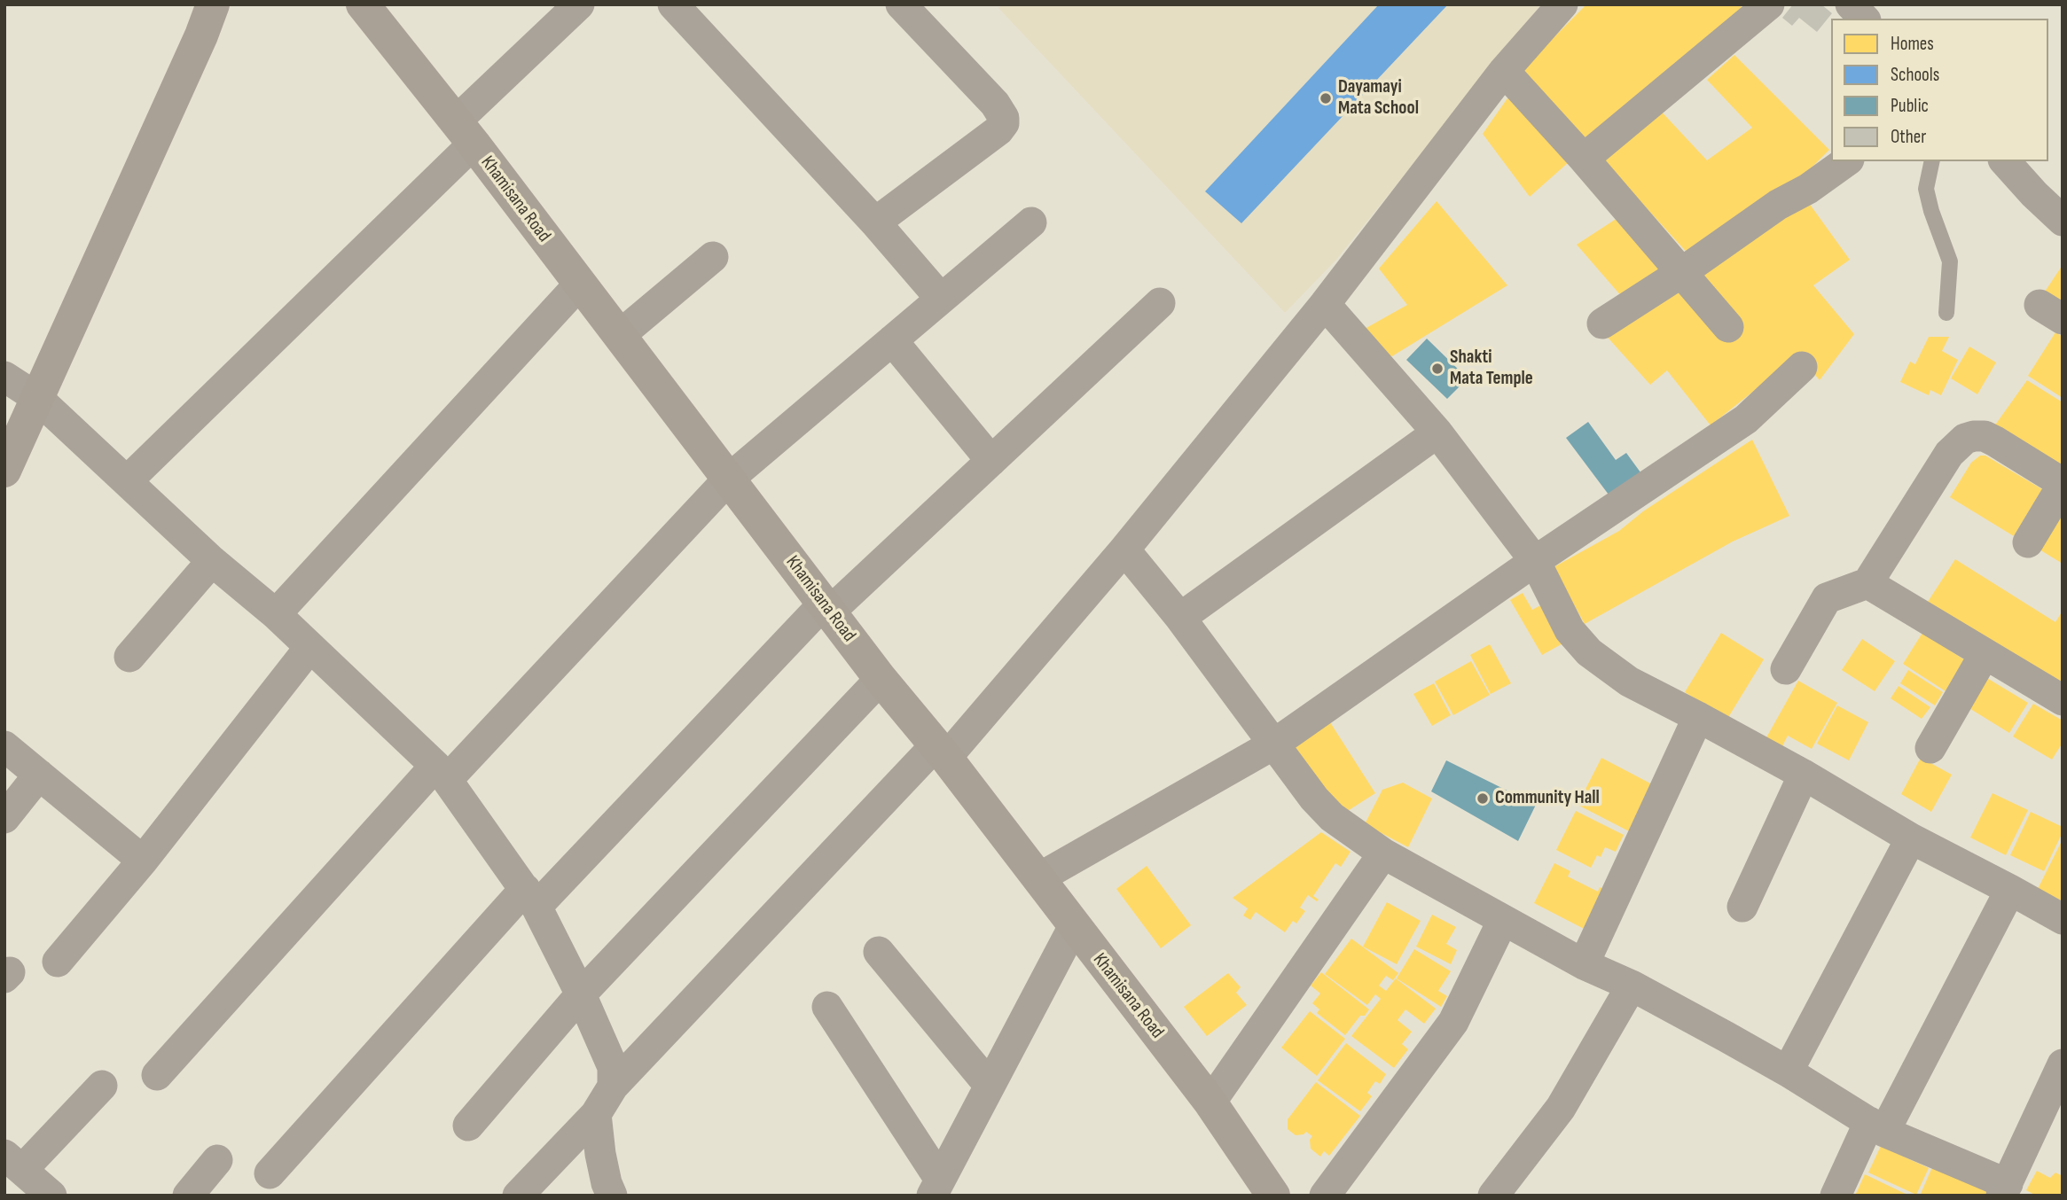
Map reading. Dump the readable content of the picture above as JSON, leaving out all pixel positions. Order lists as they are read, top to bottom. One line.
{"streets":{"street":["Khamisana Road"]},"places":["Dayamayi Mata School","Shakti Mata Temple","Community Hall"],"legend":["Homes","Schools","Public","Other"]}
